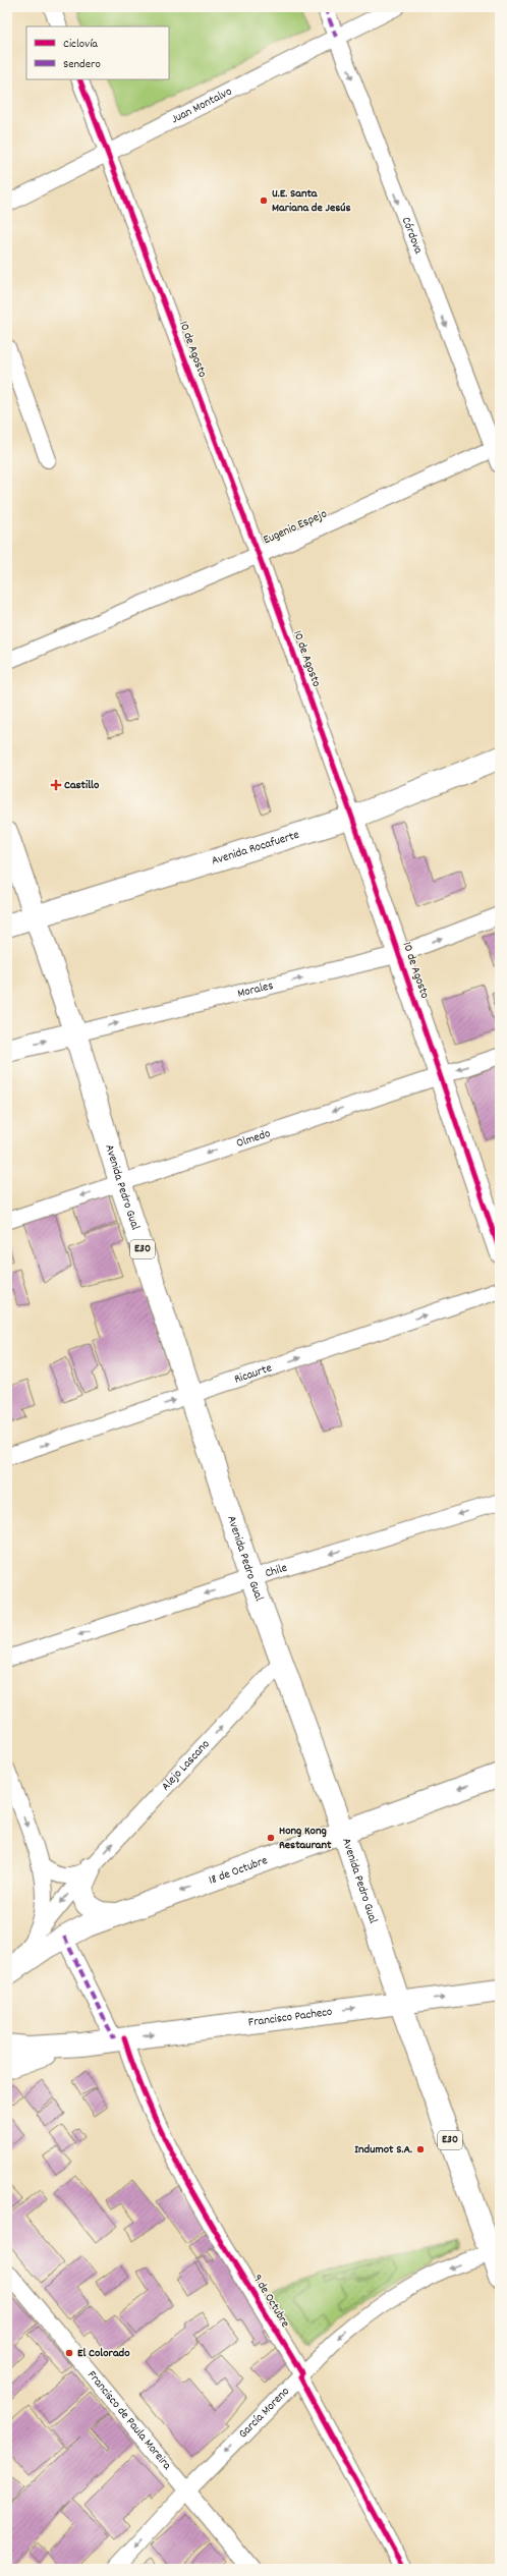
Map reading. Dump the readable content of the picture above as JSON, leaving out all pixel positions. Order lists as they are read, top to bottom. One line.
{"streets":{"main road":["10 de Agosto","Avenida Rocafuerte","Morales","Avenida Pedro Gual","E30","18 de Octubre","Francisco Pacheco"],"street":["Juan Montalvo","Córdova","Eugenio Espejo","Olmedo","Ricaurte","Chile","Alejo Lascano","9 de Octubre","García Moreno","Francisco de Paula Moreira"]},"crossings":[["Juan Montalvo","Córdova"],["Juan Montalvo","10 de Agosto"],["Córdova","Eugenio Espejo"],["10 de Agosto","Eugenio Espejo"],["10 de Agosto","Avenida Rocafuerte"],["10 de Agosto","Morales"],["10 de Agosto","Olmedo"],["Avenida Rocafuerte","Avenida Pedro Gual"],["Morales","Avenida Pedro Gual"],["Olmedo","Avenida Pedro Gual"],["Avenida Pedro Gual","Ricaurte"],["Avenida Pedro Gual","Chile"],["Avenida Pedro Gual","Alejo Lascano"],["Avenida Pedro Gual","18 de Octubre"],["Avenida Pedro Gual","Francisco Pacheco"],["Avenida Pedro Gual","García Moreno"],["18 de Octubre","9 de Octubre"],["Francisco Pacheco","9 de Octubre"],["9 de Octubre","García Moreno"],["García Moreno","Francisco de Paula Moreira"]],"one_way":["Córdova","Morales","Olmedo","Ricaurte","Chile","18 de Octubre","Francisco Pacheco","García Moreno"],"places":{"other":["U.E. Santa Mariana de Jesús","Hong Kong Restaurant","Indumot S.A.","El Colorado"],"health":["Castillo"]},"legend":["Ciclovía","Sendero"]}
